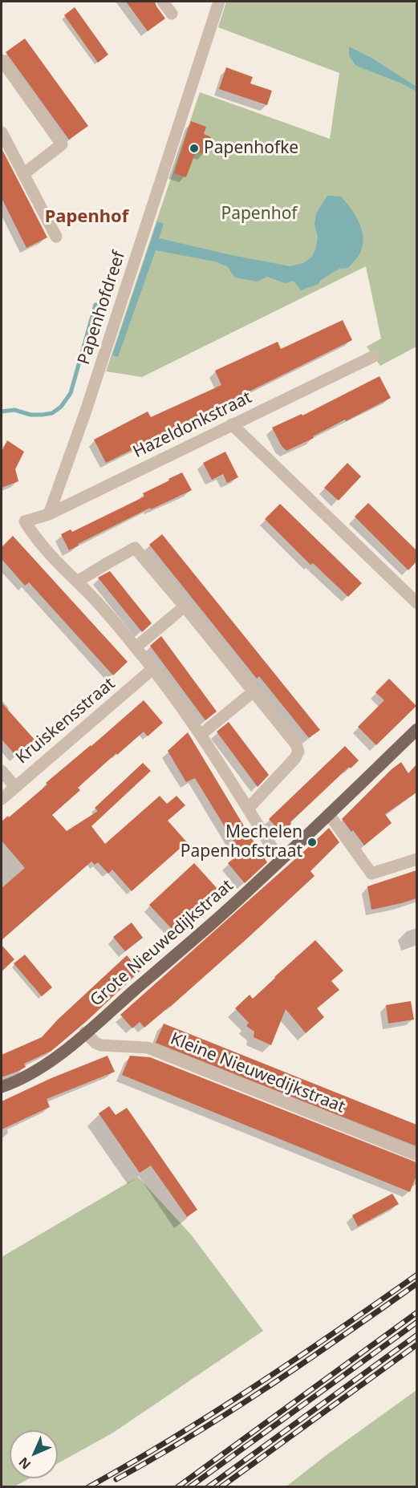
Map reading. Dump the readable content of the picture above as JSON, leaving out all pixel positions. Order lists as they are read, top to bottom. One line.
{"streets":{"main road":["Grote Nieuwedijkstraat"],"street":["Papenhofdreef","Hazeldonkstraat","Kruiskensstraat","Kleine Nieuwedijkstraat"]},"crossings":[["Papenhofdreef","Hazeldonkstraat"],["Grote Nieuwedijkstraat","Kleine Nieuwedijkstraat"]],"districts":["Papenhof"],"parks":["Papenhof"],"places":["Papenhofke","Mechelen Papenhofstraat"],"north":"bottom left"}
